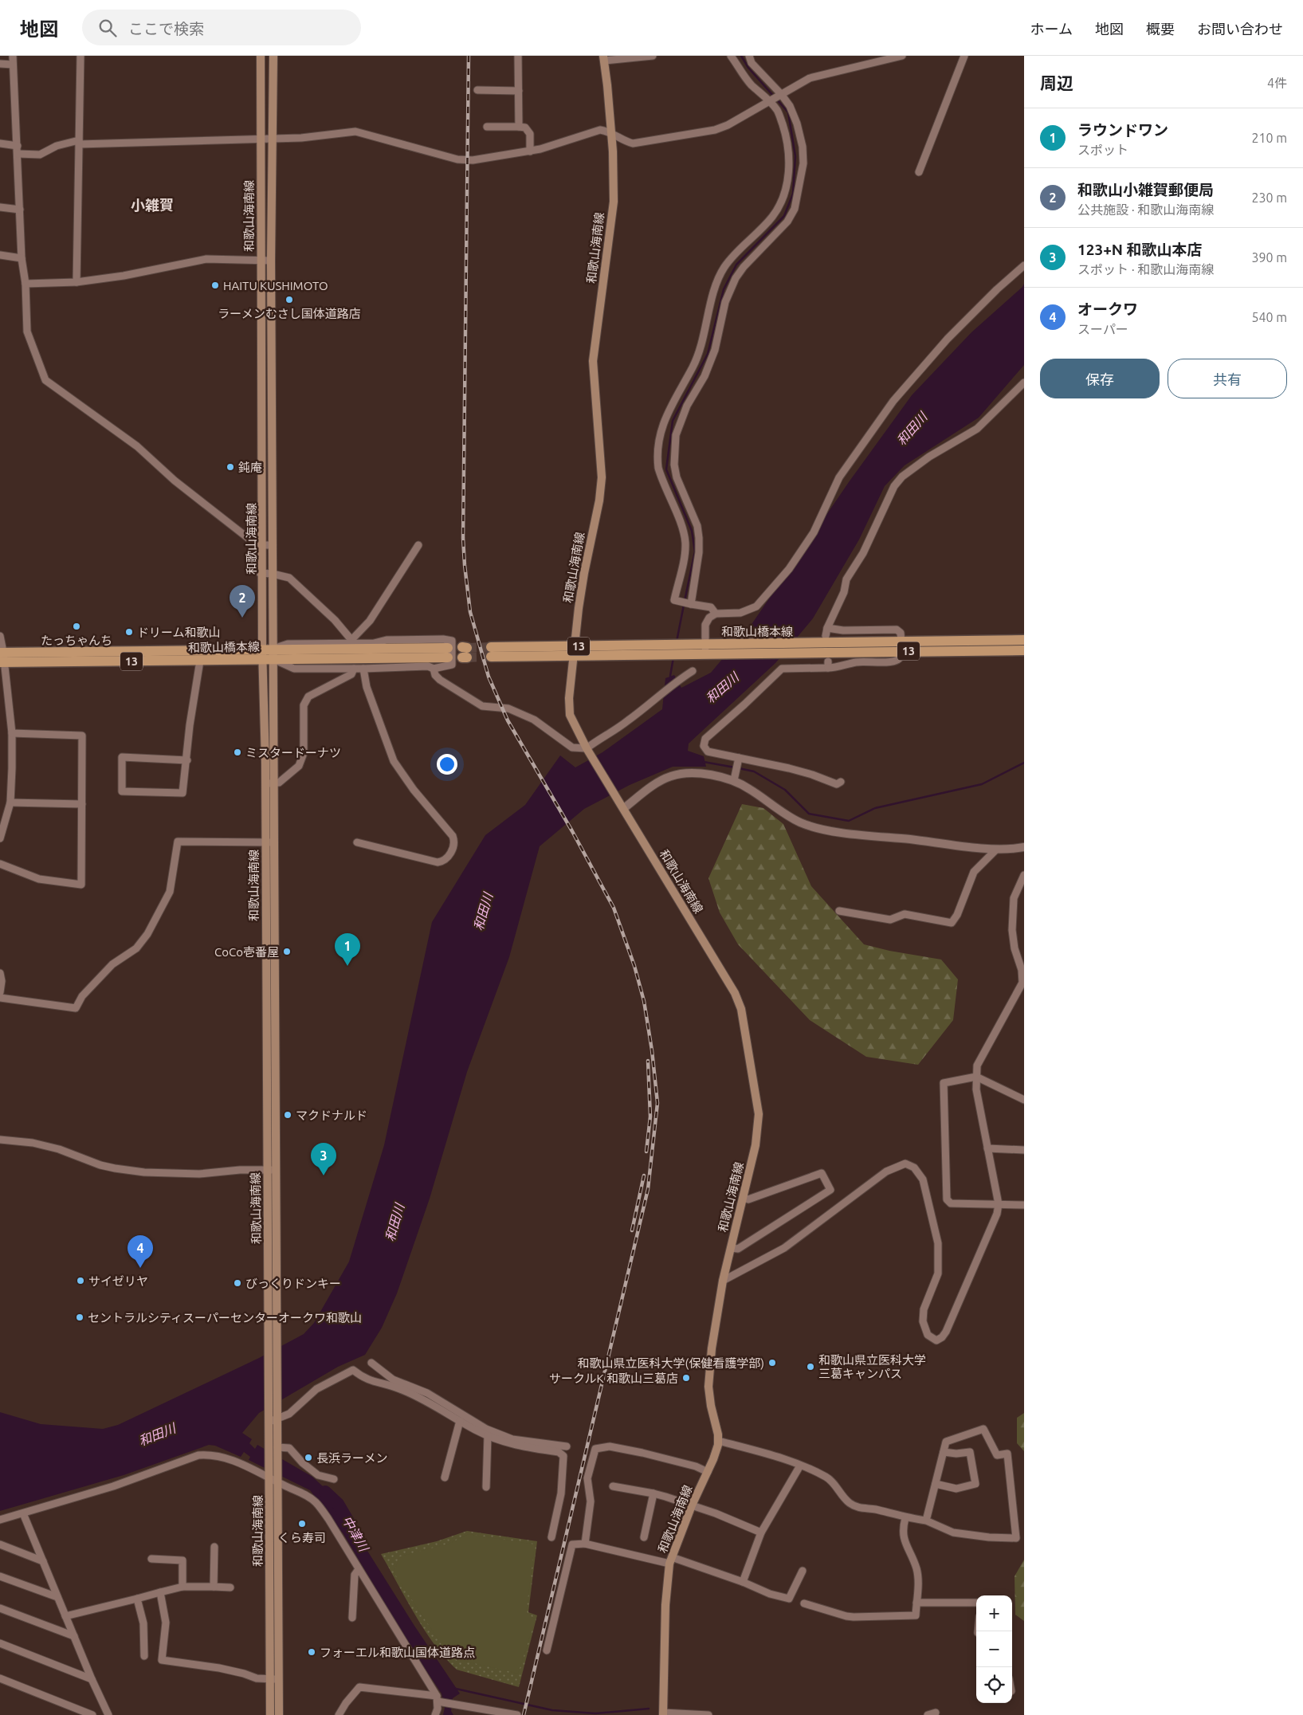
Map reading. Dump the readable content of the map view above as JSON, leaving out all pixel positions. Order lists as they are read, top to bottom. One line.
{"streets":{"main road":["和歌山海南線","和歌山橋本線","13"]},"crossings":[["和歌山海南線","和歌山橋本線"]],"districts":["小雑賀"],"water":["和田川","中津川"],"places":["HAITU KUSHIMOTO","ラーメンむさし国体道路店","鈍庵","たっちゃんち","ドリーム和歌山","ミスタードーナツ","CoCo壱番屋","マクドナルド","サイゼリヤ","びっくりドンキー","セントラルシティスーパーセンターオークワ和歌山","和歌山県立医科大学(保健看護学部)","和歌山県立医科大学 三葛キャンパス","サークルK 和歌山三葛店","長浜ラーメン","くら寿司","フォーエル和歌山国体道路点"],"page":{"header":"地図","search":"ここで検索","nav":["ホーム","地図","概要","お問い合わせ"],"heading":["周辺","4件"],"list":[{"mark":"1","name":"ラウンドワン","note":"スポット","value":"210 m"},{"mark":"2","name":"和歌山小雑賀郵便局","note":"公共施設 · 和歌山海南線","value":"230 m"},{"mark":"3","name":"123+N 和歌山本店","note":"スポット · 和歌山海南線","value":"390 m"},{"mark":"4","name":"オークワ","note":"スーパー","value":"540 m"}],"buttons":["保存","共有"],"pins":["2","1","3","4"],"map_buttons":["+","−"]}}
